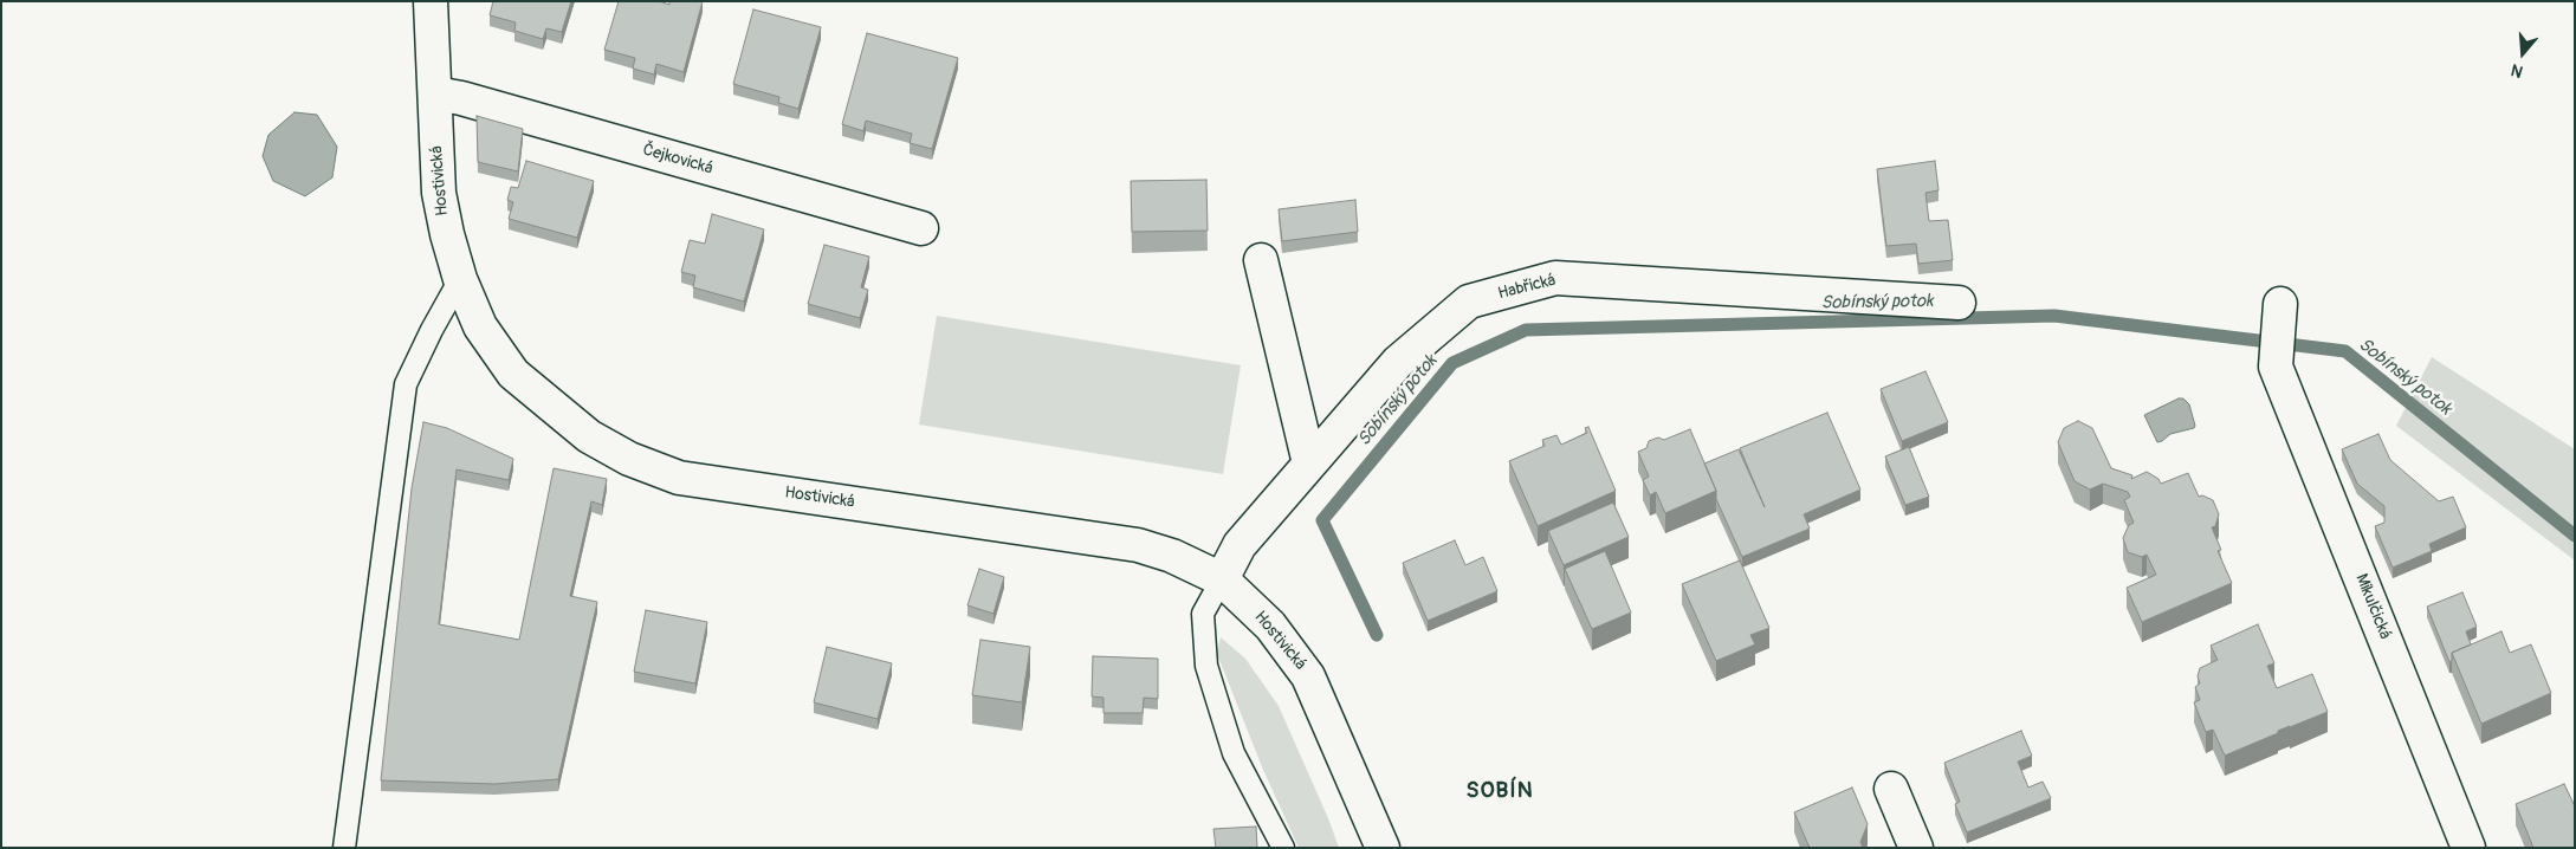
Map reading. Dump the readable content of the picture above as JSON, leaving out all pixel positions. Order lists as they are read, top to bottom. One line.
{"streets":{"street":["Čejkovická","Hostivická","Habřická","Mikulčická"]},"crossings":[["Čejkovická","Hostivická"],["Hostivická","Habřická"]],"districts":["SOBÍN"],"water":["Sobínský potok"],"north":"bottom"}
